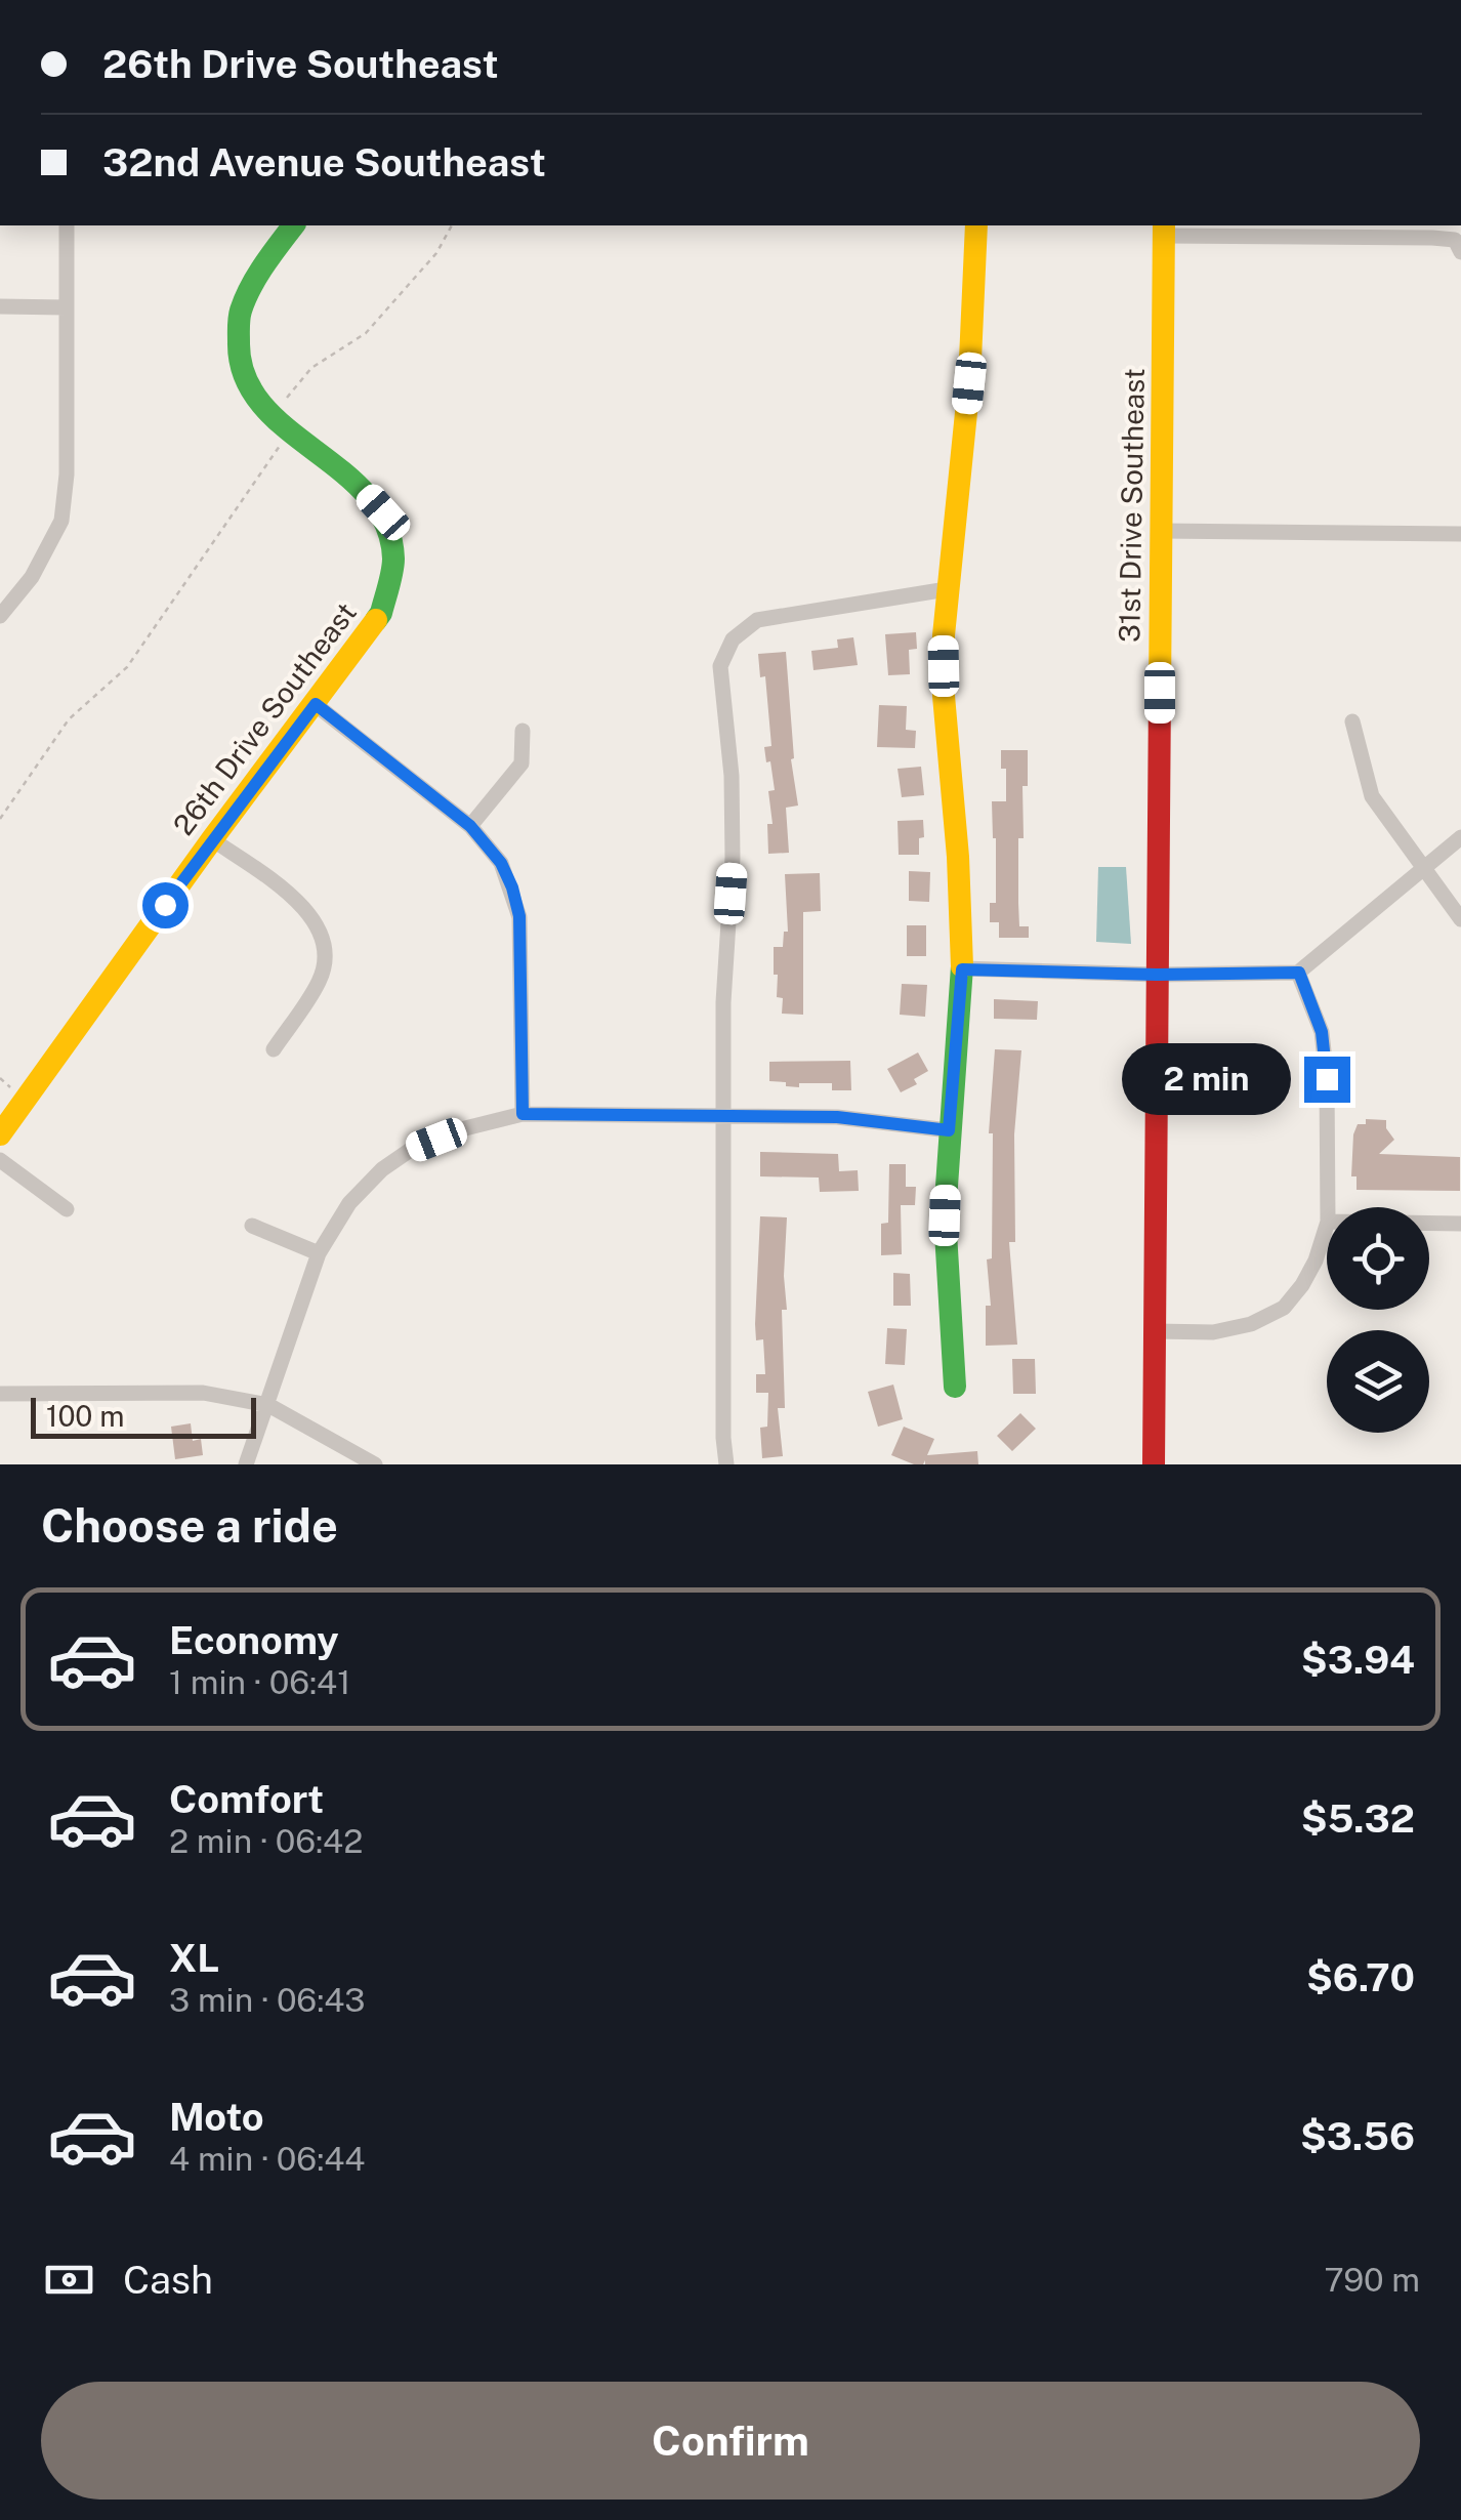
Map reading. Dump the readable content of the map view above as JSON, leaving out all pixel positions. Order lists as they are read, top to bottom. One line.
{"streets":{"street":["31st Drive Southeast","26th Drive Southeast"]},"scale_bar":"100 m","page":{"banner":["26th Drive Southeast","32nd Avenue Southeast"],"bubble":"2 min","scale":"100 m","heading":"Choose a ride","list":[{"name":"Economy","note":"1 min · 06:41","value":"$3.94"},{"name":"Comfort","note":"2 min · 06:42","value":"$5.32"},{"name":"XL","note":"3 min · 06:43","value":"$6.70"},{"name":"Moto","note":"4 min · 06:44","value":"$3.56"}],"pay":["Cash","790 m"],"buttons":"Confirm"}}
